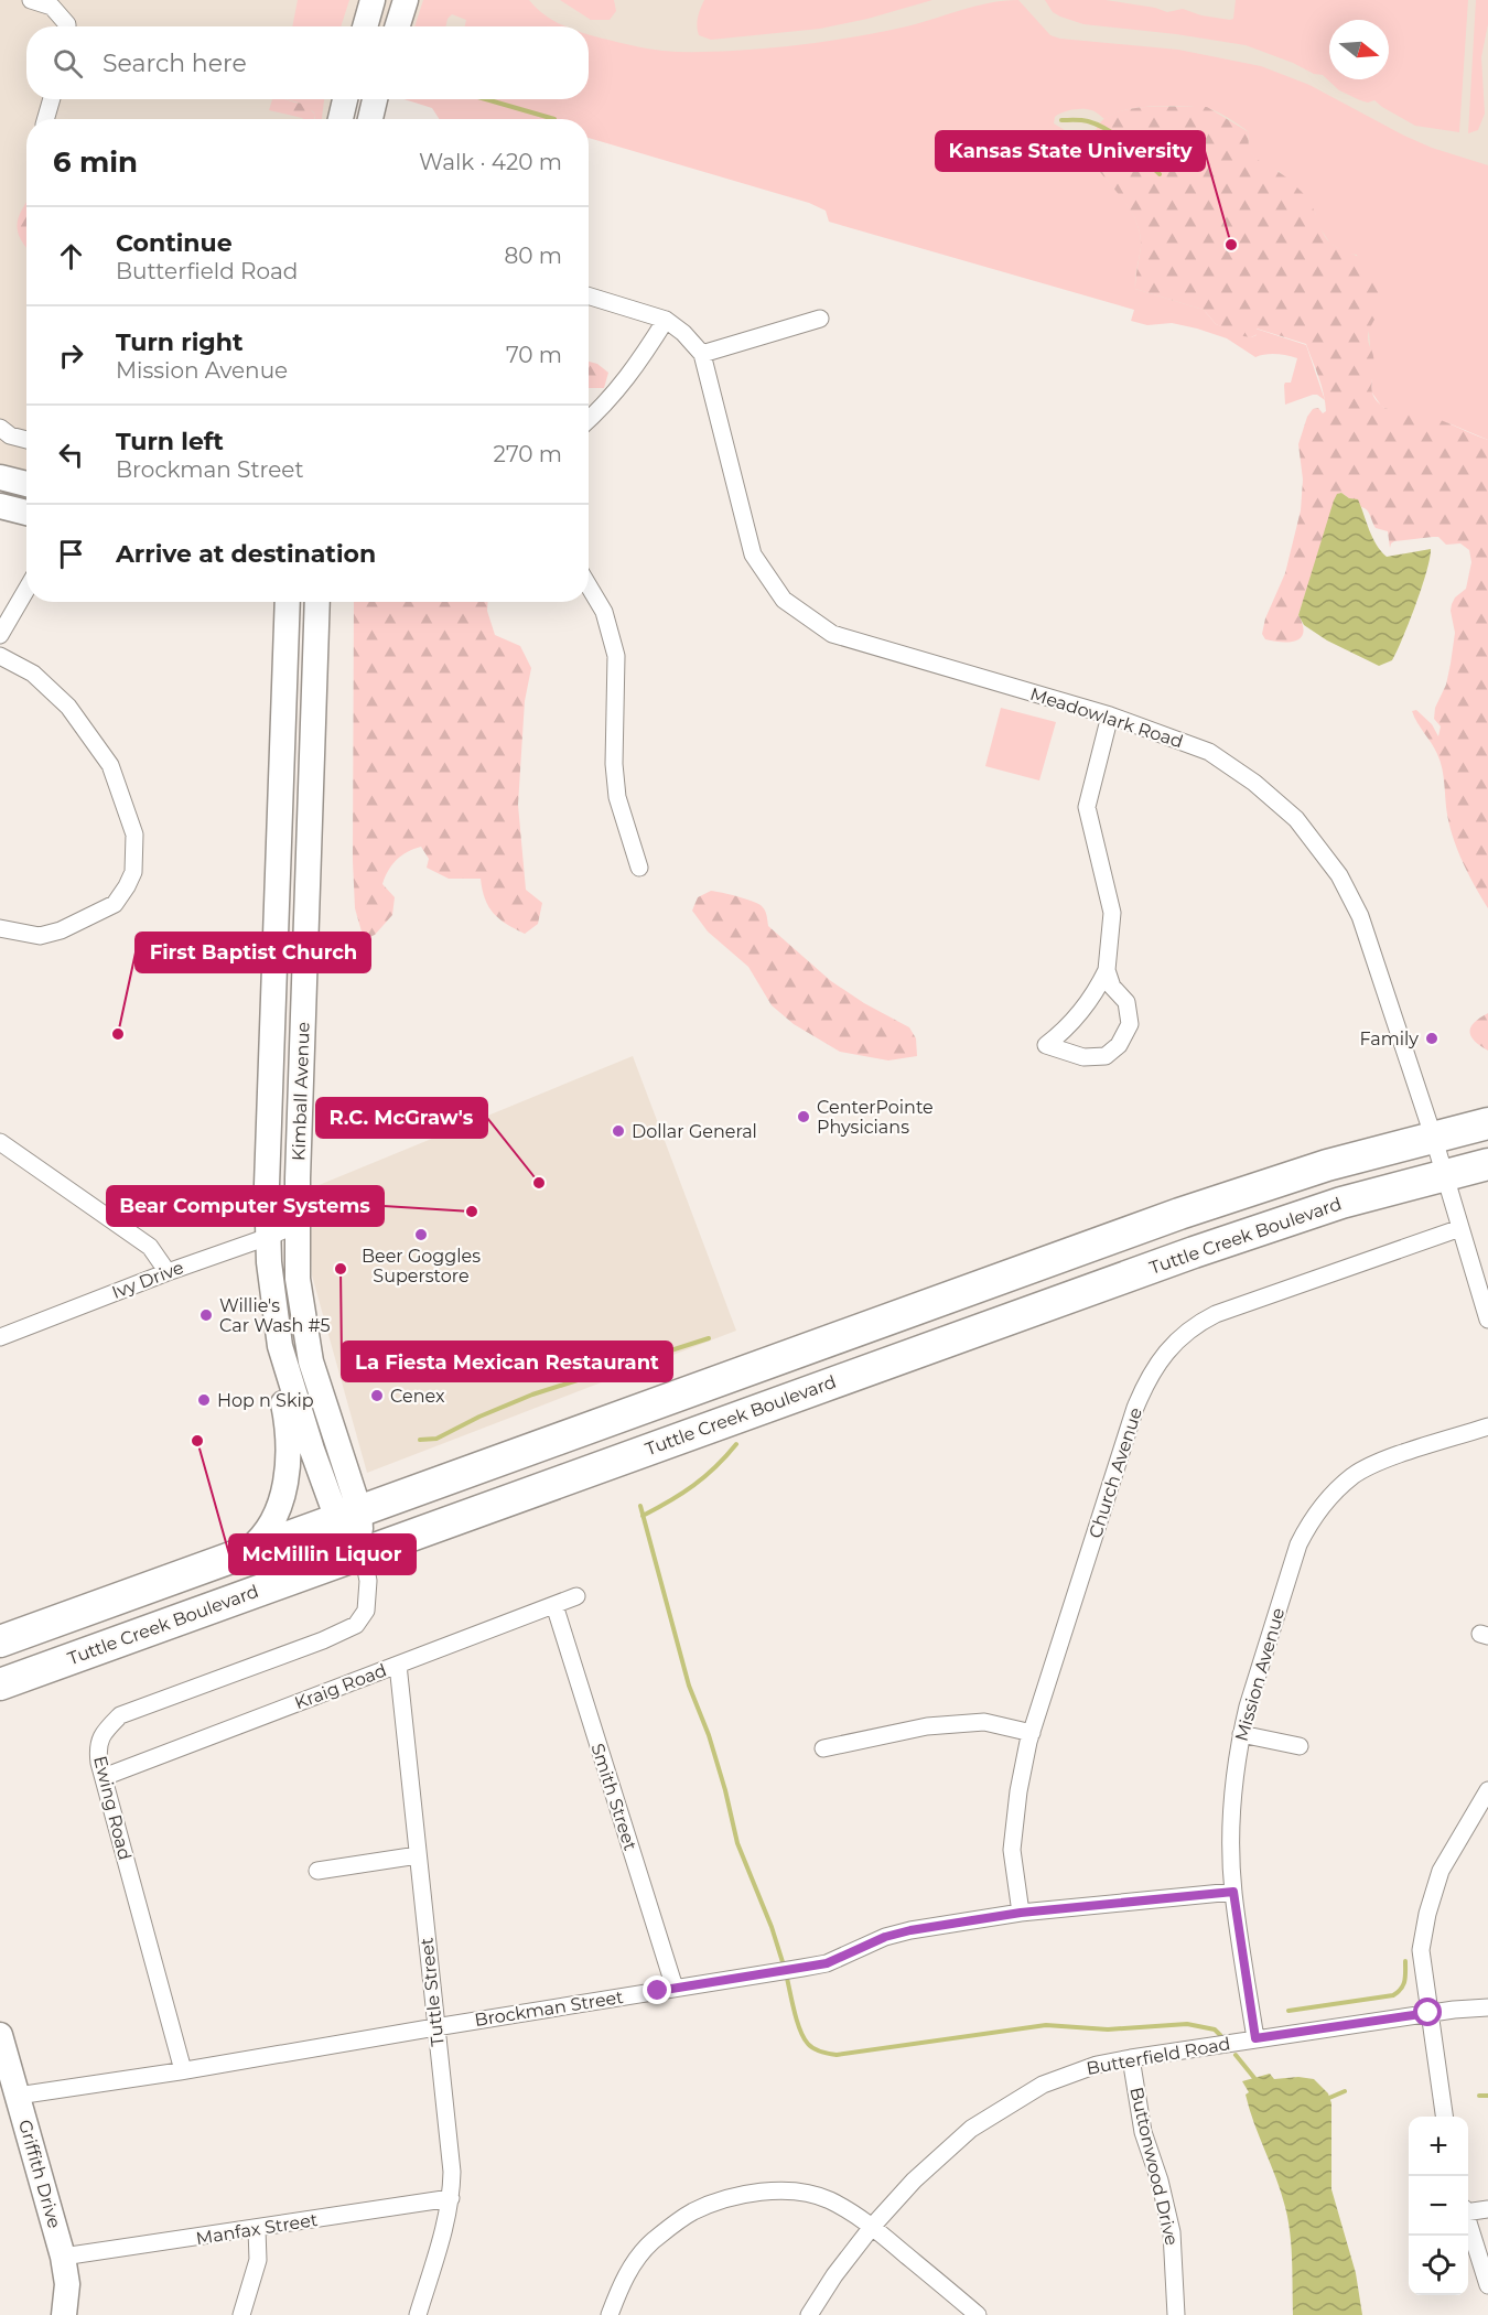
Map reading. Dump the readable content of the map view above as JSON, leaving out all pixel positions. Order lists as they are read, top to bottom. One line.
{"streets":{"highway":["Tuttle Creek Boulevard"],"main road":["Kimball Avenue","Griffith Drive"],"street":["Meadowlark Road","Ivy Drive","Church Avenue","Mission Avenue","Kraig Road","Smith Street","Ewing Road","Tuttle Street","Brockman Street","Butterfield Road","Buttonwood Drive","Manfax Street"]},"crossings":[["Meadowlark Road","Tuttle Creek Boulevard"],["Meadowlark Road","Church Avenue"],["Kimball Avenue","Tuttle Creek Boulevard"],["Kimball Avenue","Ivy Drive"],["Kimball Avenue","Ewing Road"],["Tuttle Creek Boulevard","Ewing Road"],["Church Avenue","Brockman Street"],["Mission Avenue","Brockman Street"],["Mission Avenue","Butterfield Road"],["Kraig Road","Smith Street"],["Kraig Road","Ewing Road"],["Kraig Road","Tuttle Street"],["Smith Street","Brockman Street"],["Ewing Road","Brockman Street"],["Tuttle Street","Brockman Street"],["Tuttle Street","Manfax Street"],["Brockman Street","Griffith Drive"],["Butterfield Road","Buttonwood Drive"],["Griffith Drive","Manfax Street"]],"places":["Kansas State University","First Baptist Church","Family","CenterPointe Physicians","Dollar General","R.C. McGraw's","Bear Computer Systems","Beer Goggles Superstore","La Fiesta Mexican Restaurant","Willie's Car Wash #5","Cenex","Hop n Skip","McMillin Liquor"],"north":"right","page":{"search":"Search here","heading":["6 min","Walk · 420 m"],"list":[["Continue","Butterfield Road","80 m"],["Turn right","Mission Avenue","70 m"],["Turn left","Brockman Street","270 m"],"Arrive at destination"],"map_buttons":["+","−"]}}
